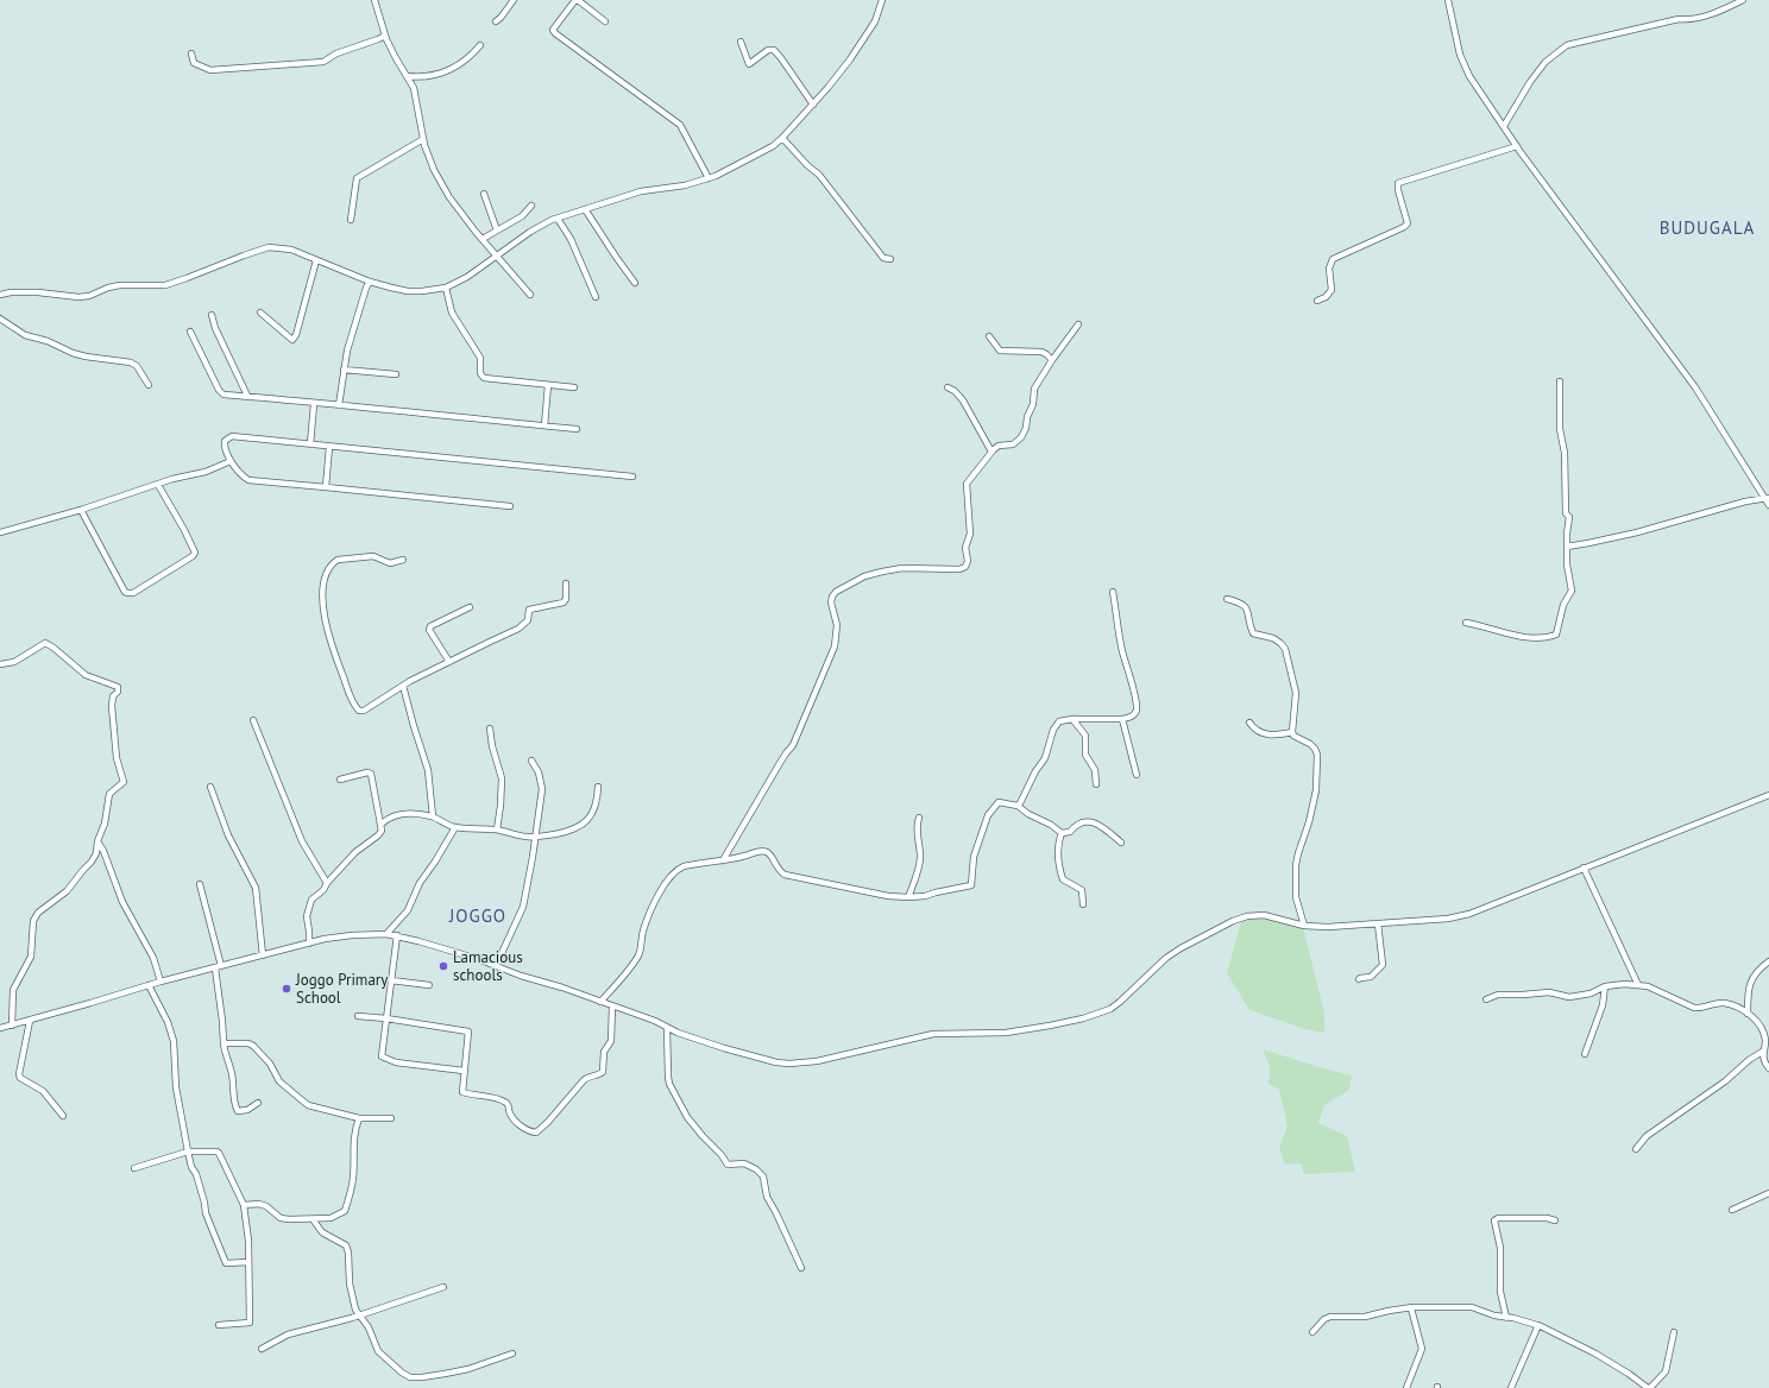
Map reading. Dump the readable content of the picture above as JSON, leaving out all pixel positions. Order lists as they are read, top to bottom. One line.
{"districts":["BUDUGALA","JOGGO"],"places":["Lamacious schools","Joggo Primary School"]}
